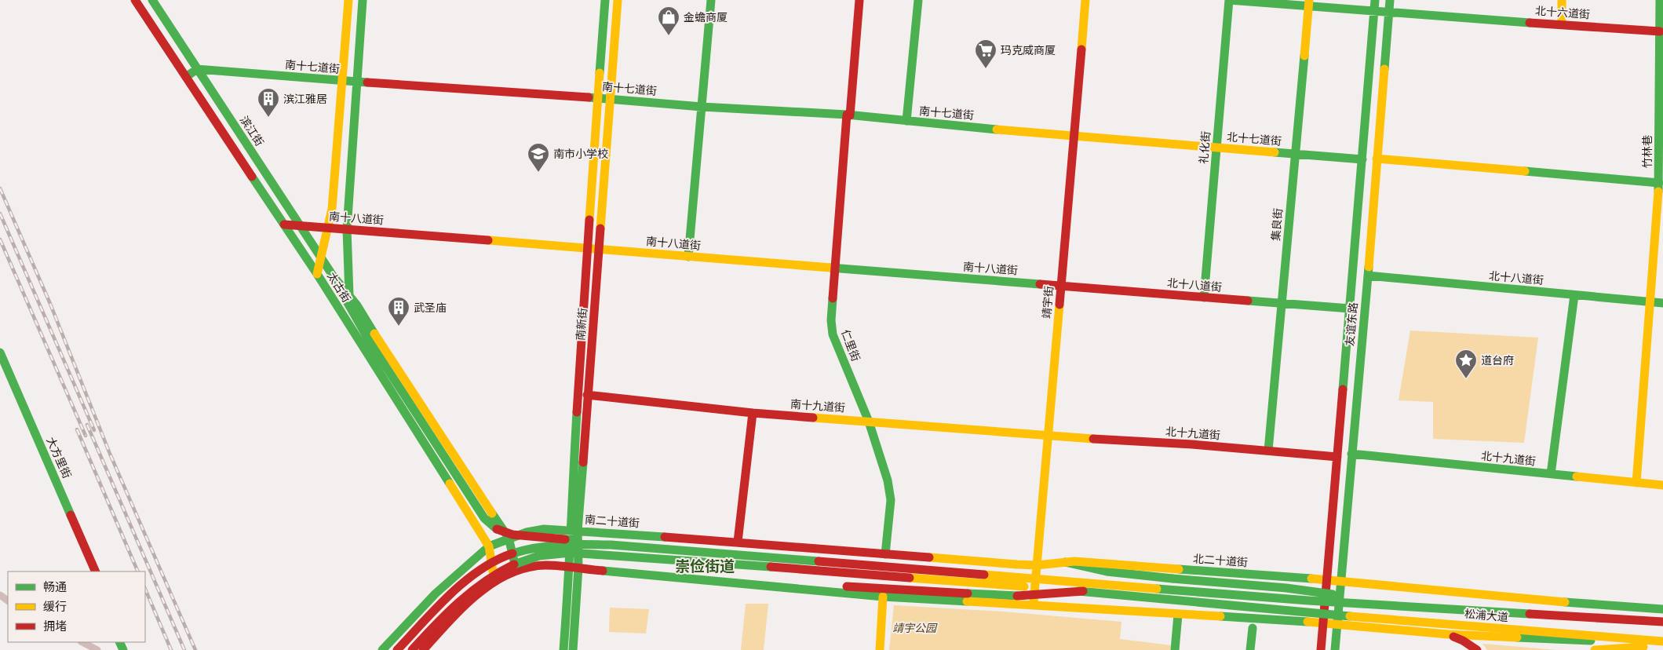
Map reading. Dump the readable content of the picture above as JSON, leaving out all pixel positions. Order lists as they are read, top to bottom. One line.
{"streets":{"main road":["北十六道街","南十七道街","滨江街","北十七道街","礼化街","竹林巷","南十八道街","集良街","北十八道街","太古街","靖宇街","南新街","友谊东路","仁里街","南十九道街","北十九道街","大方里街","南二十道街","北二十道街","松浦大道"]},"crossings":[["北十六道街","礼化街"],["北十六道街","竹林巷"],["北十六道街","集良街"],["北十六道街","友谊东路"],["南十七道街","滨江街"],["南十七道街","北十七道街"],["南十七道街","太古街"],["南十七道街","靖宇街"],["南十七道街","南新街"],["南十七道街","仁里街"],["滨江街","南十八道街"],["滨江街","太古街"],["北十七道街","礼化街"],["北十七道街","集良街"],["北十七道街","靖宇街"],["北十七道街","友谊东路"],["礼化街","北十八道街"],["竹林巷","北十八道街"],["竹林巷","北十九道街"],["南十八道街","北十八道街"],["南十八道街","太古街"],["南十八道街","靖宇街"],["南十八道街","南新街"],["南十八道街","仁里街"],["集良街","北十八道街"],["集良街","北十九道街"],["北十八道街","靖宇街"],["北十八道街","友谊东路"],["太古街","南二十道街"],["太古街","松浦大道"],["靖宇街","南十九道街"],["靖宇街","北十九道街"],["靖宇街","北二十道街"],["南新街","南十九道街"],["南新街","南二十道街"],["友谊东路","北十九道街"],["友谊东路","北二十道街"],["仁里街","南十九道街"],["仁里街","南二十道街"],["仁里街","北二十道街"],["南十九道街","北十九道街"],["南二十道街","北二十道街"]],"districts":["崇俭街道"],"parks":["靖宇公园"],"places":{"shop":["金蟾商厦"],"supermarket":["玛克威商厦"],"building":["滨江雅居","武圣庙"],"school or university":["南市小学校"],"place":["道台府"]},"legend":["畅通","缓行","拥堵"]}
